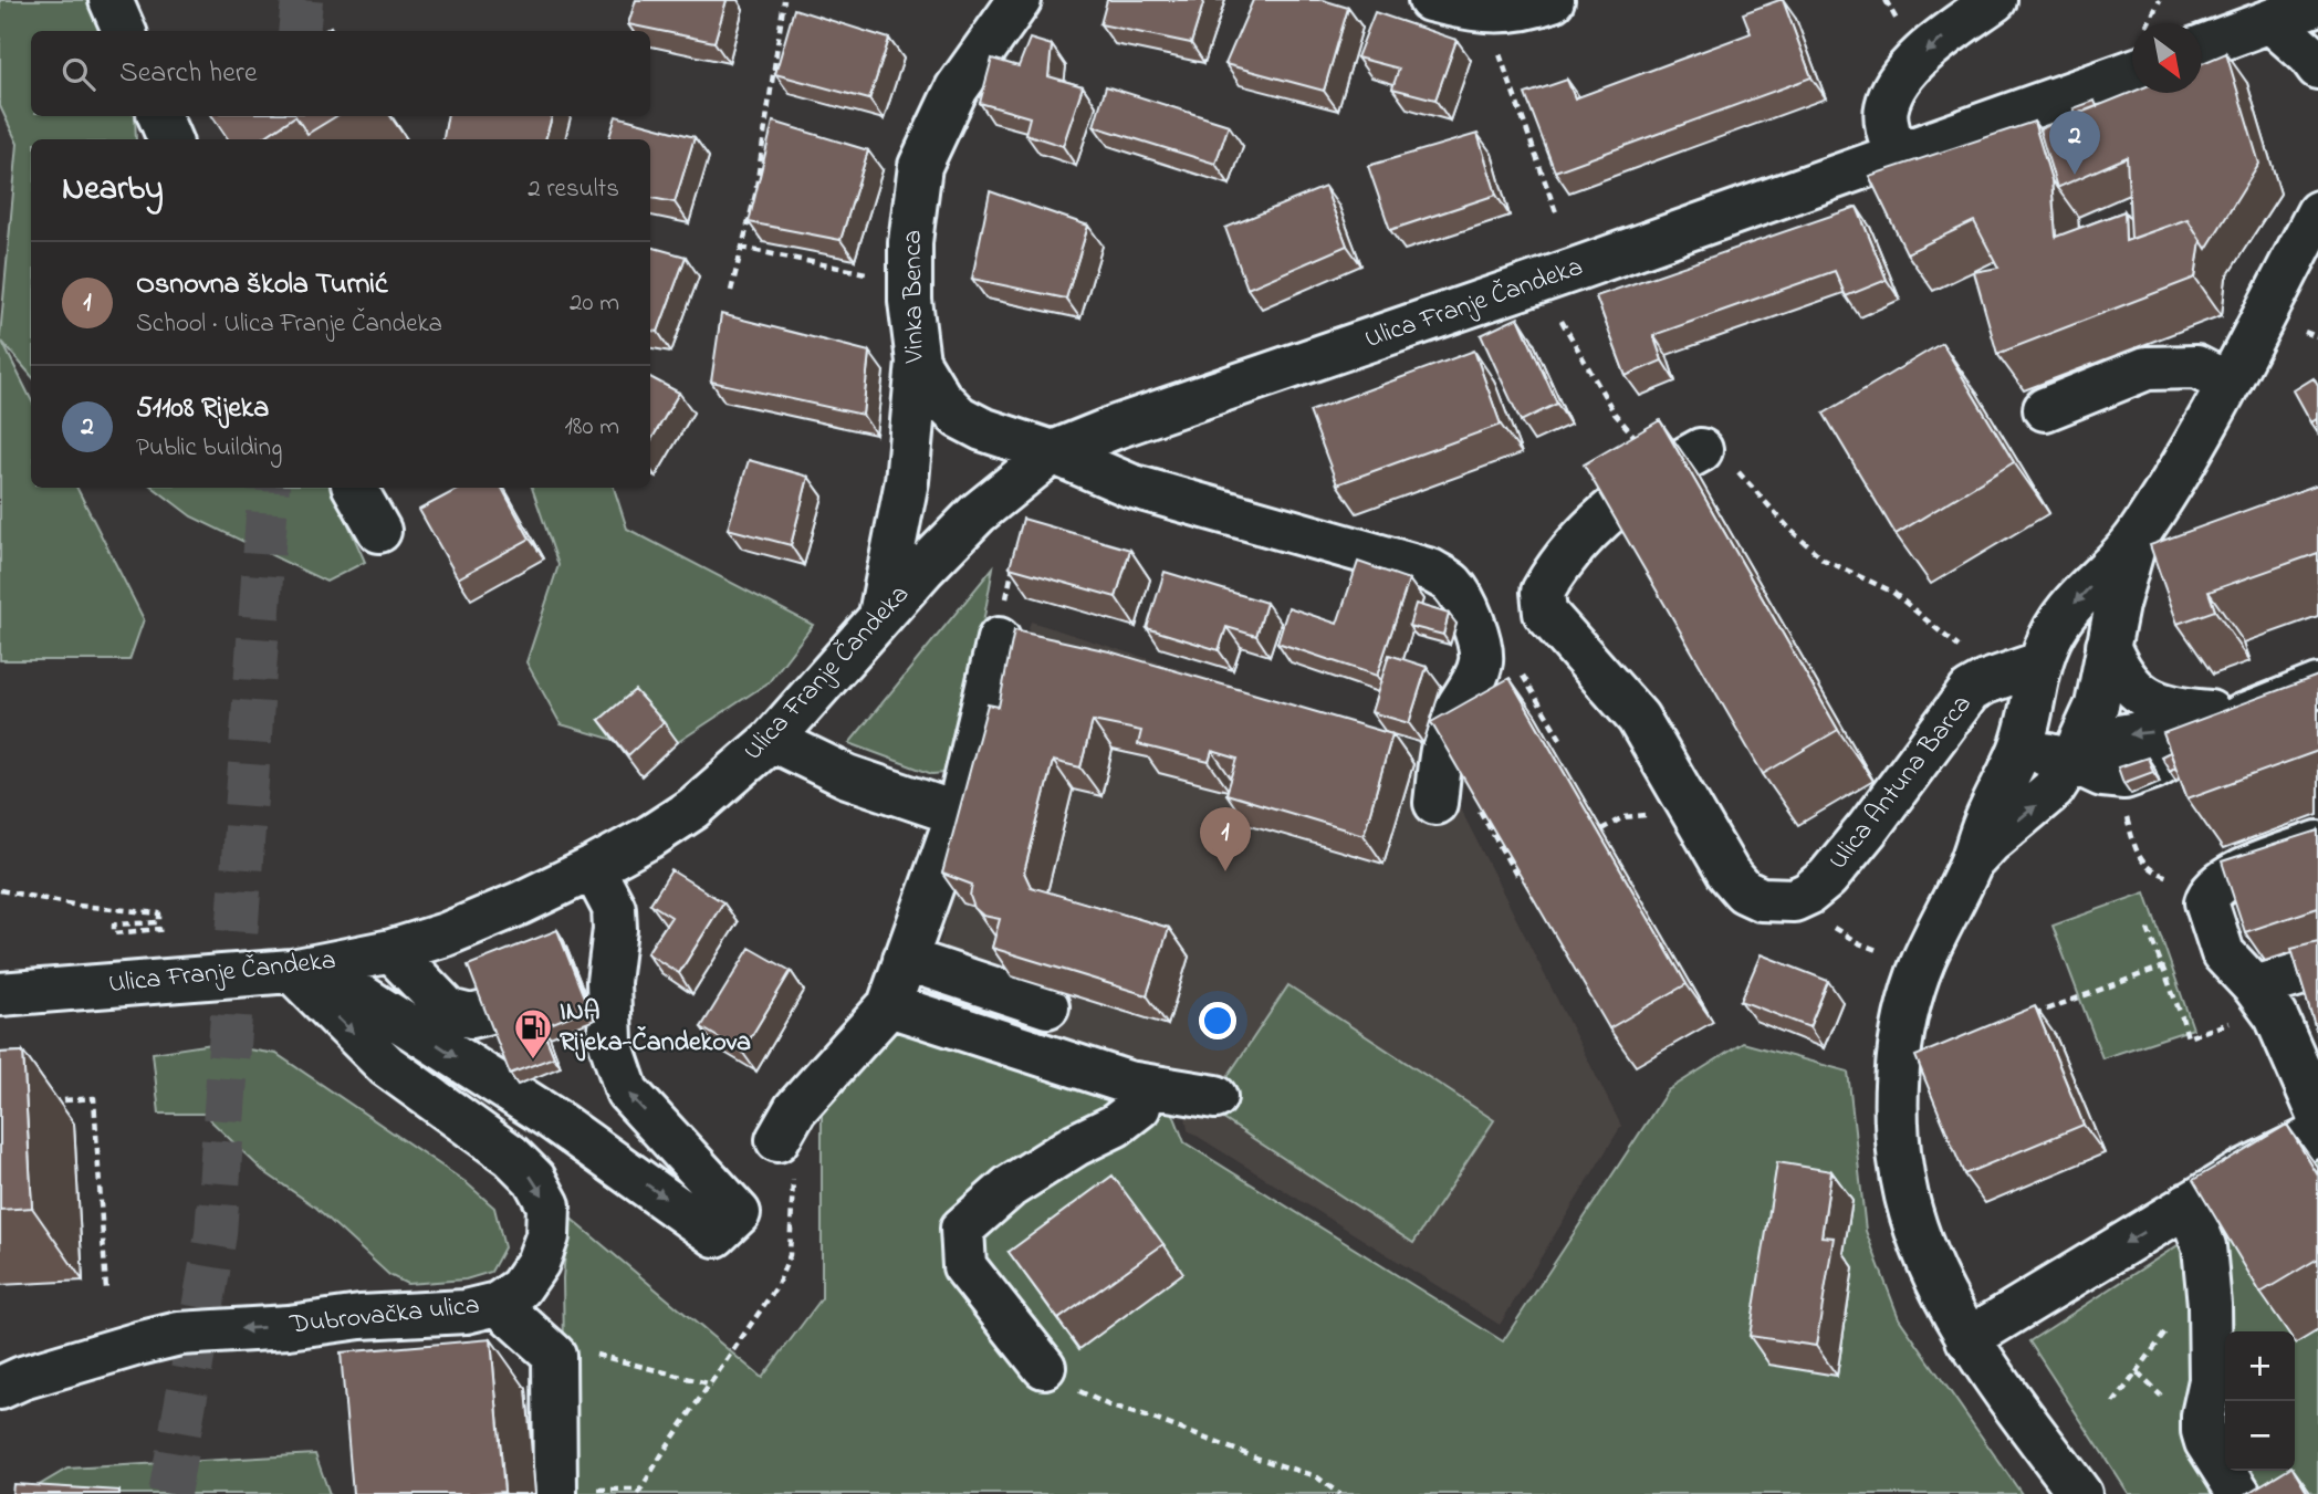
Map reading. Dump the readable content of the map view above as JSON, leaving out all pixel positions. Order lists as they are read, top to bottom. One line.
{"streets":{"street":["Vinka Benca","Ulica Franje Čandeka","Ulica Antuna Barca","Dubrovačka ulica"]},"crossings":[["Vinka Benca","Ulica Franje Čandeka"],["Ulica Franje Čandeka","Dubrovačka ulica"]],"places":{"fuel station":["INA Rijeka-Čandekova"]},"north":"bottom right","page":{"search":"Search here","pins":["2","1"],"heading":["Nearby","2 results"],"list":[{"mark":"1","name":"Osnovna škola Turnić","note":"School · Ulica Franje Čandeka","value":"20 m"},{"mark":"2","name":"51108 Rijeka","note":"Public building","value":"180 m"}],"map_buttons":["+","−"]}}
